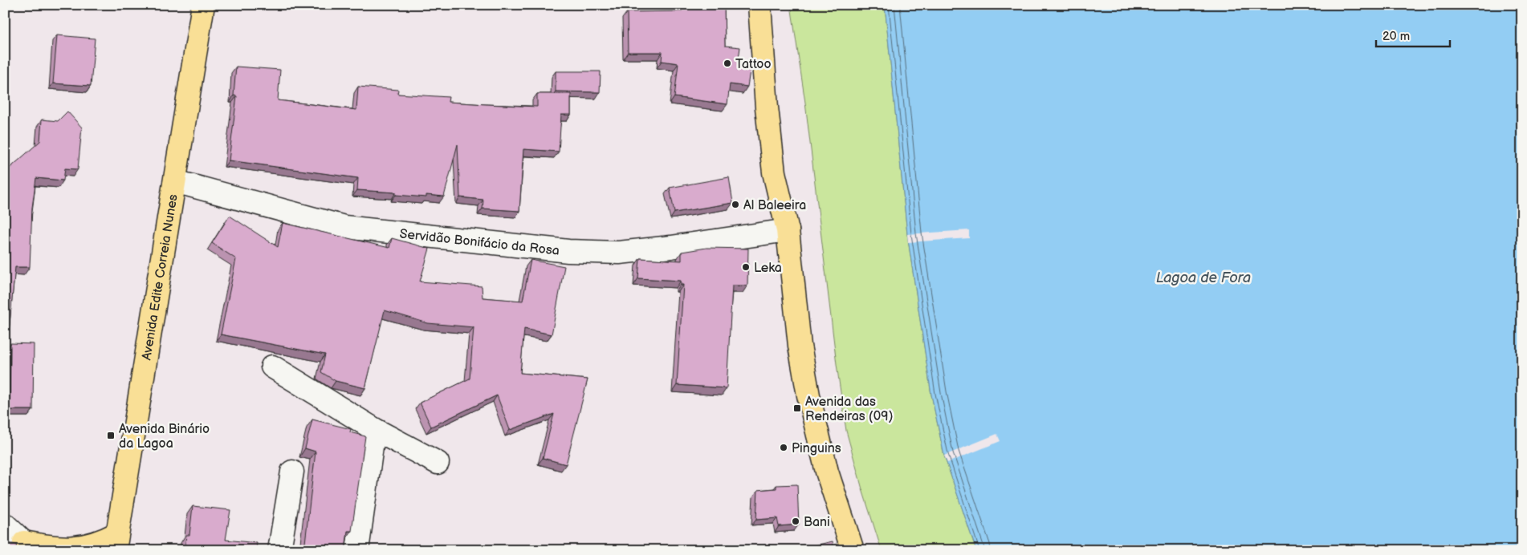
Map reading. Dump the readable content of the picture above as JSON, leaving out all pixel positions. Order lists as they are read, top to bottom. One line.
{"streets":{"main road":["Avenida Edite Correia Nunes"],"street":["Servidão Bonifácio da Rosa"]},"crossings":[["Servidão Bonifácio da Rosa","Avenida Edite Correia Nunes"]],"water":["Lagoa de Fora"],"places":{"other":["Tattoo","Al Baleeira","Leka","Pinguins","Bani"],"transit":["Avenida das Rendeiras (09)","Avenida Binário da Lagoa"]},"scale_bar":"20 m"}
